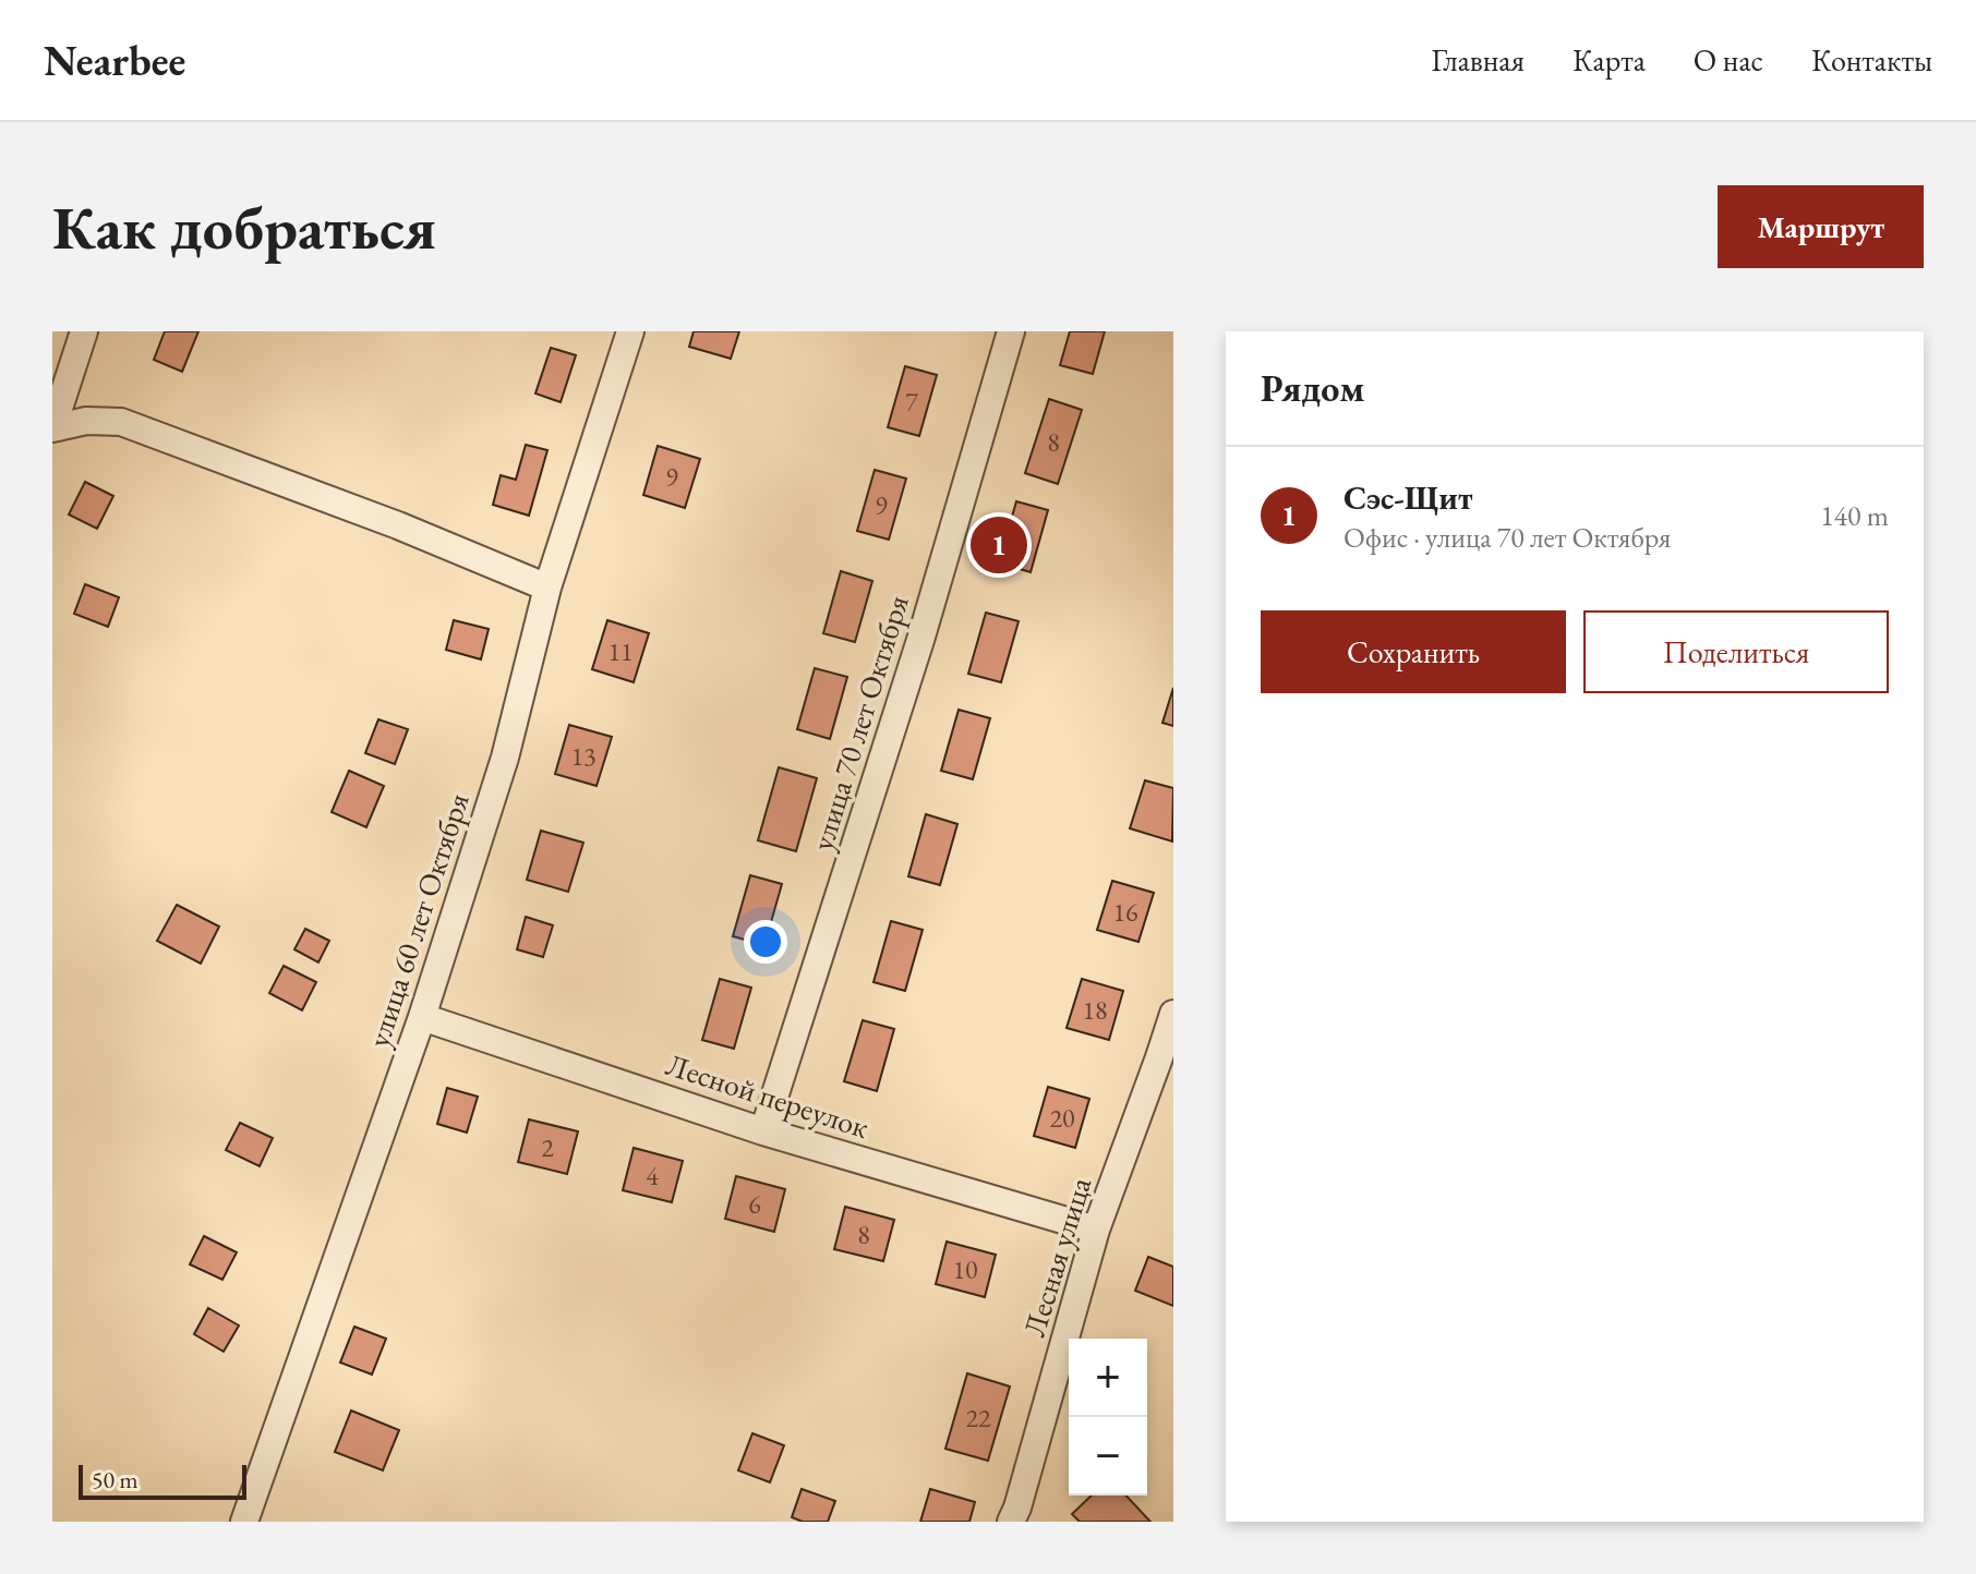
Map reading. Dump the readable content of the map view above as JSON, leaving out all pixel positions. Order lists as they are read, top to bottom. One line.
{"streets":{"street":["улица 70 лет Октября","улица 60 лет Октября","Лесной переулок","Лесная улица"]},"crossings":[["улица 70 лет Октября","Лесной переулок"],["улица 60 лет Октября","Лесной переулок"],["Лесной переулок","Лесная улица"]],"house_numbers":["7","8","9","9","11","13","16","18","20","2","4","6","8","10","22"],"scale_bar":"50 m","page":{"header":"Nearbee","nav":["Главная","Карта","О нас","Контакты"],"buttons":["Маршрут",["Сохранить","Поделиться"]],"title":"Как добраться","heading":"Рядом","list":[{"mark":"1","name":"Сэс-Щит","note":"Офис · улица 70 лет Октября","value":"140 m"}],"pins":"1","map_buttons":["+","−"],"scale":"50 m"}}
